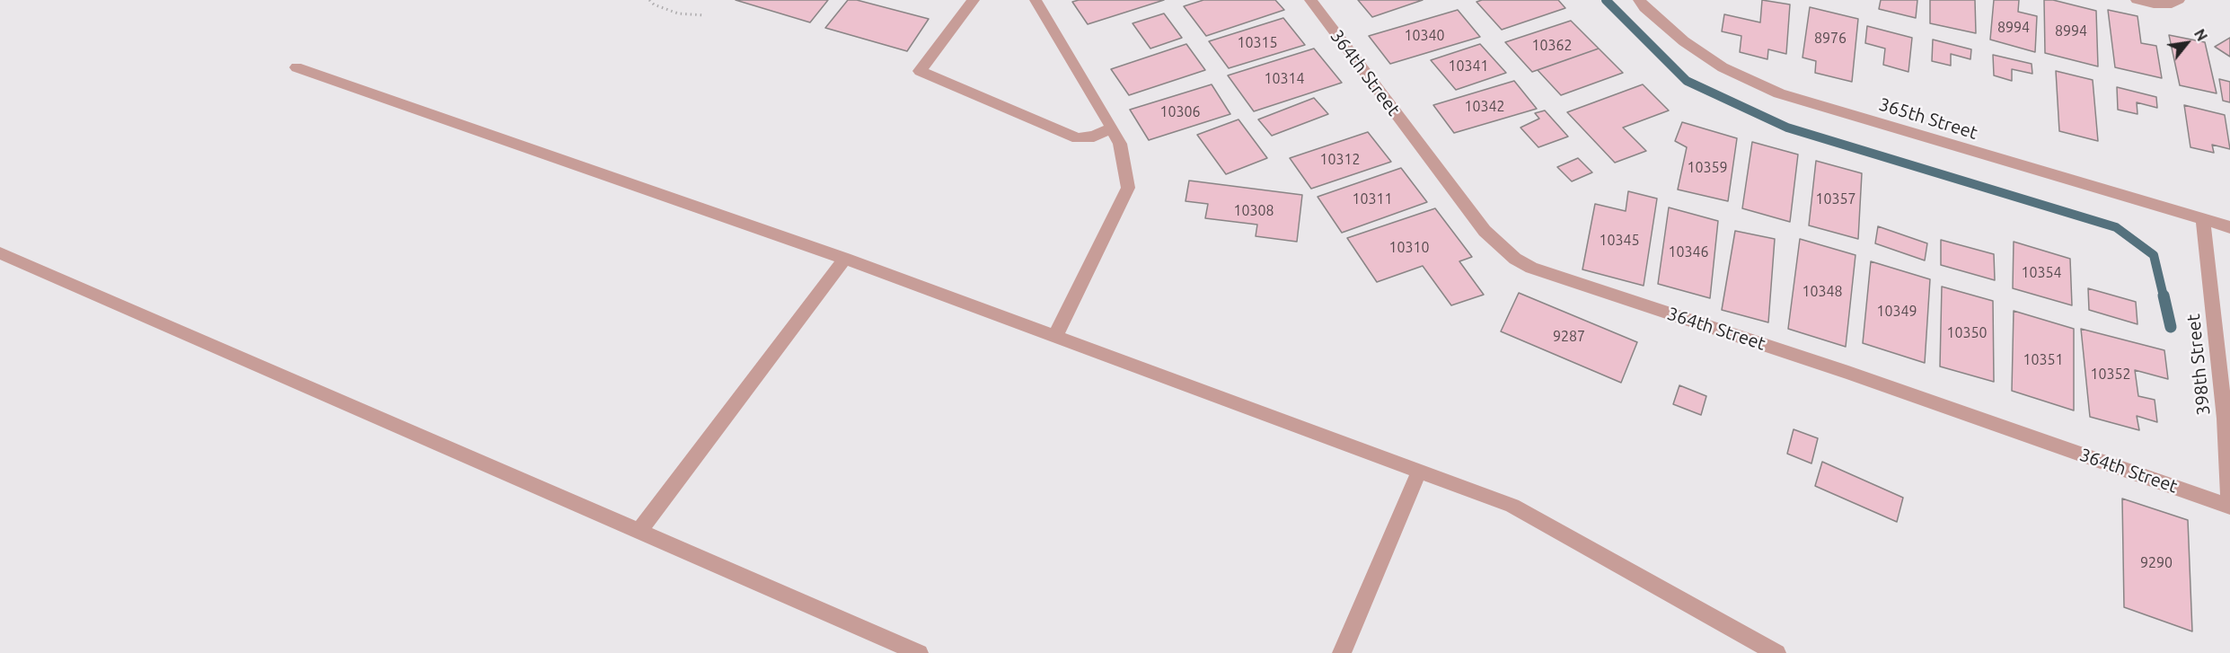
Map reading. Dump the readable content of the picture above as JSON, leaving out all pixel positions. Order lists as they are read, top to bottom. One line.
{"streets":{"street":["364th Street","365th Street","398th Street"]},"crossings":[["364th Street","398th Street"],["365th Street","398th Street"]],"house_numbers":["8994","8994","10340","8976","10315","10362","10341","10314","10342","10306","10312","10359","10311","10357","10308","10345","10310","10346","10354","10348","10349","10350","9287","10351","10352","9290"],"north":"top right"}
